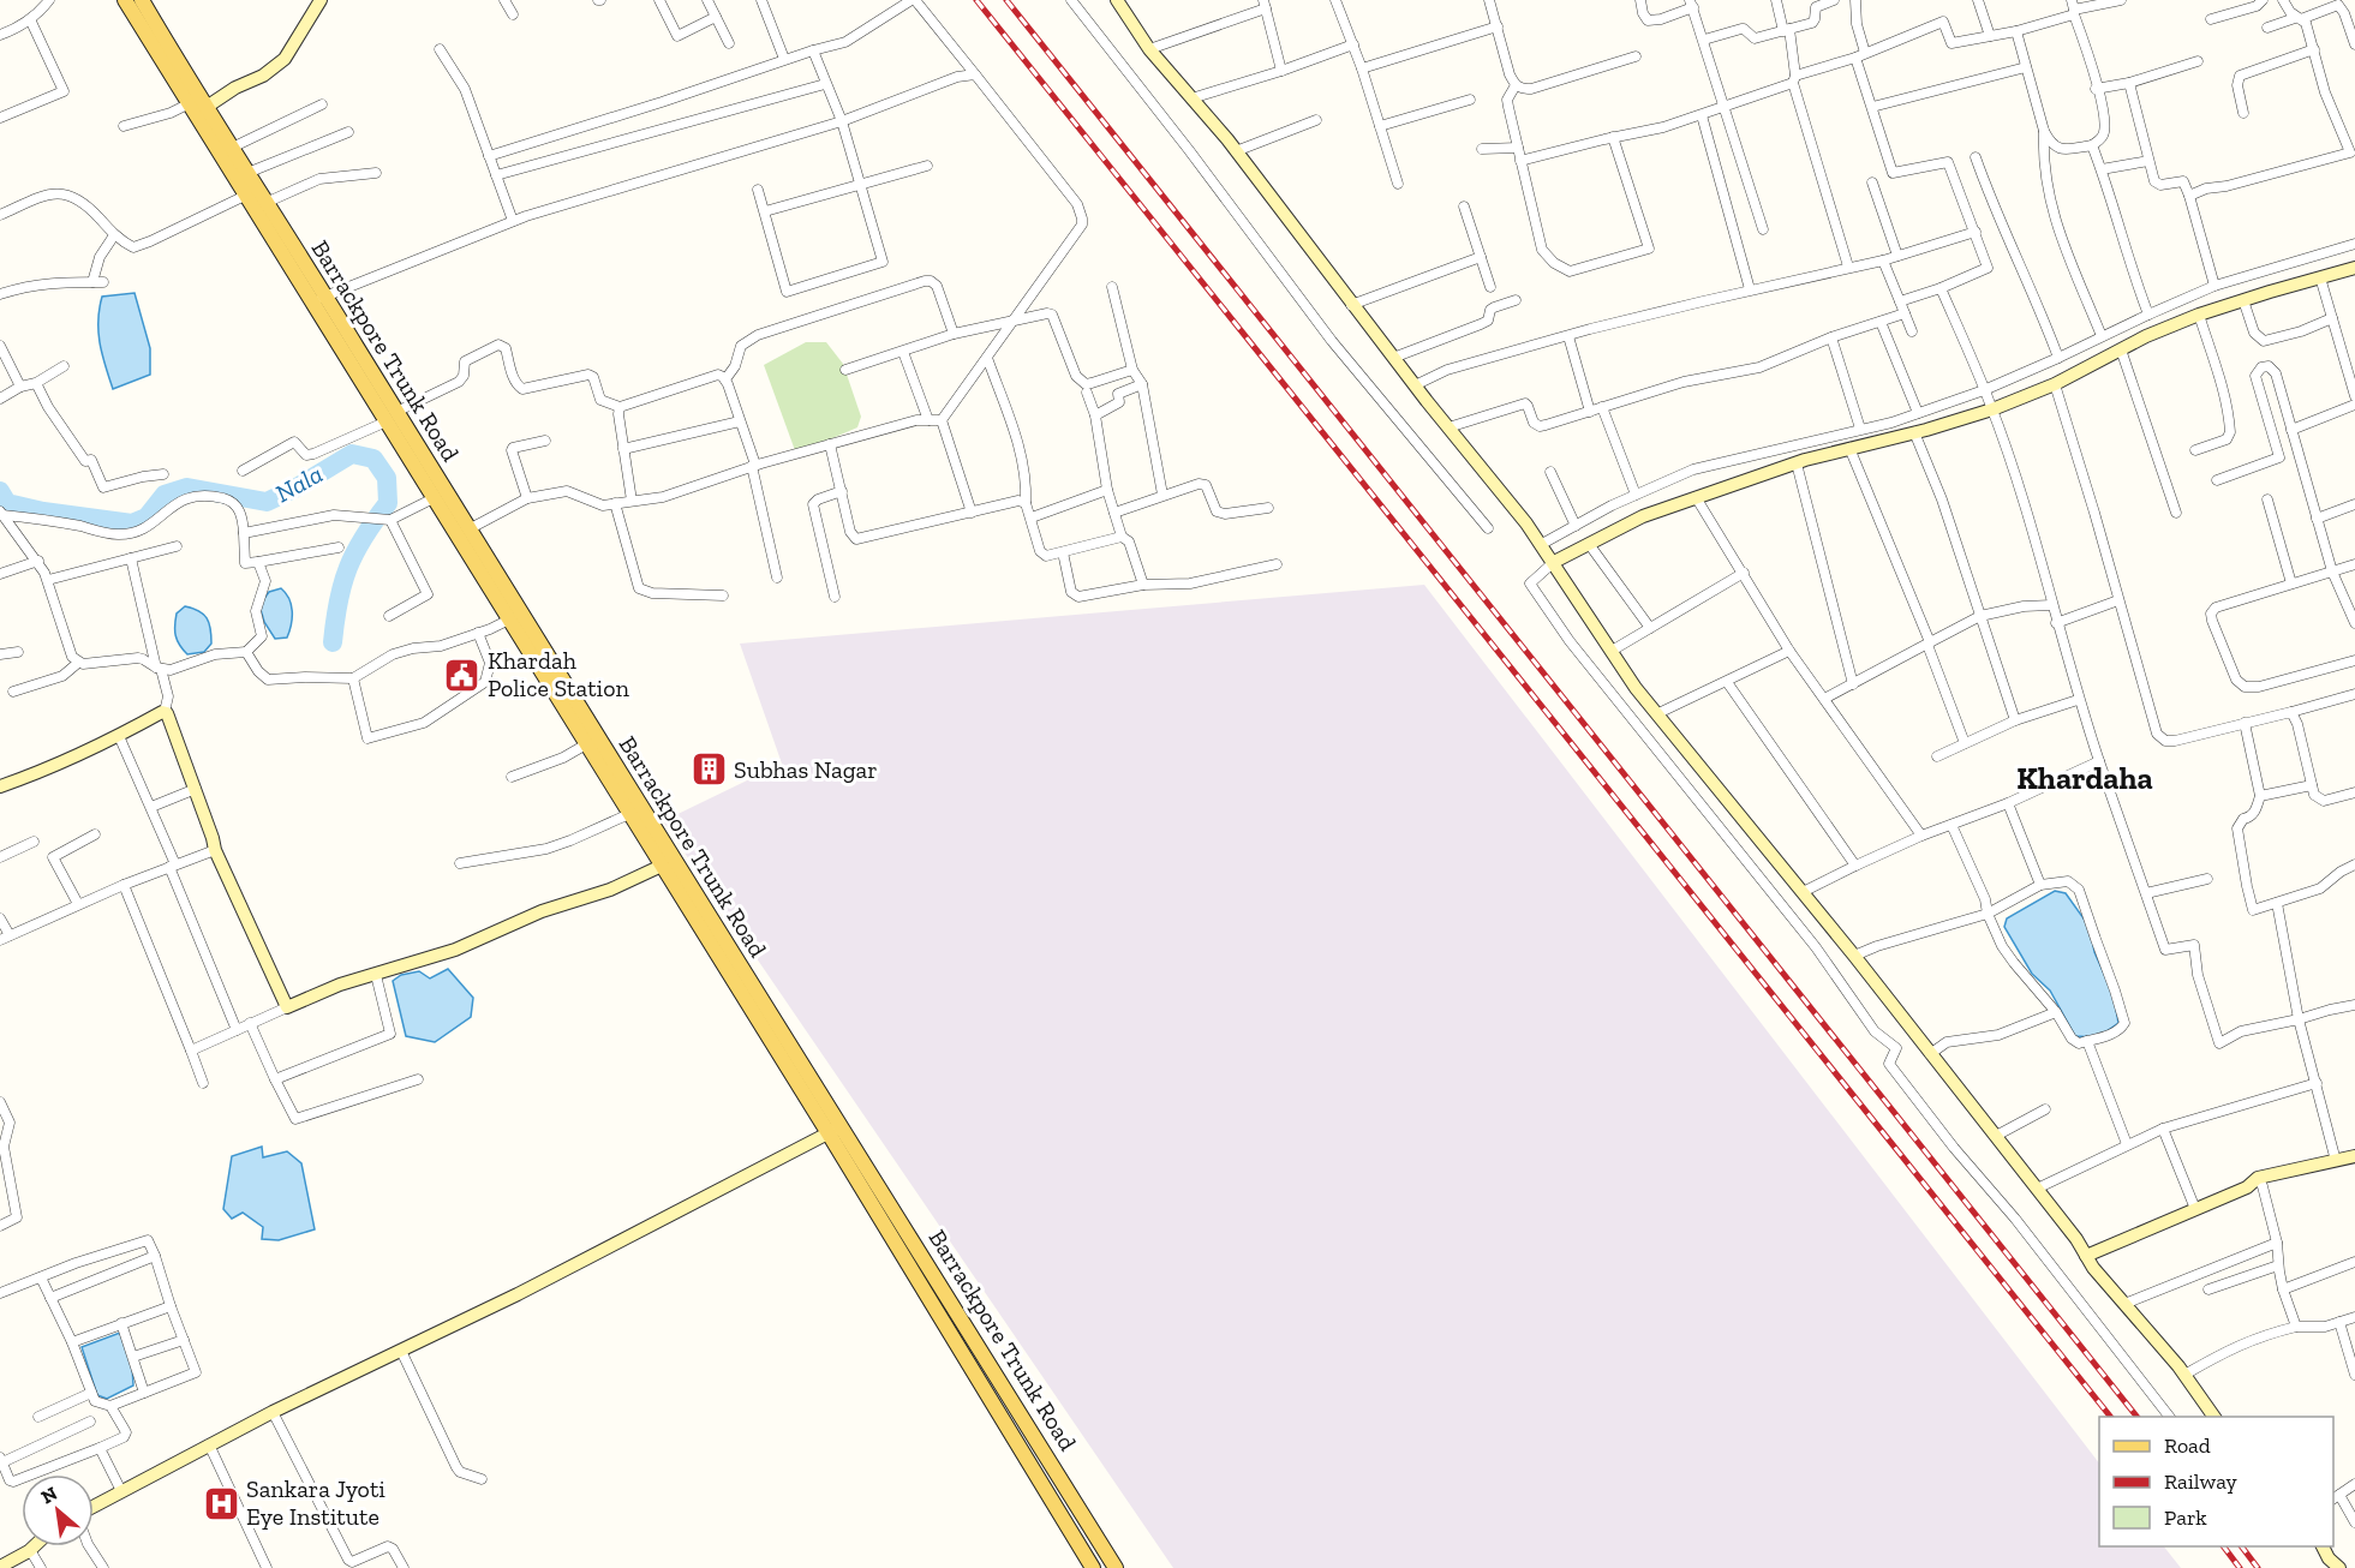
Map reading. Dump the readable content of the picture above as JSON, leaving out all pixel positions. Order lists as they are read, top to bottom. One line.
{"streets":{"main road":["Barrackpore Trunk Road"]},"districts":["Khardaha"],"water":["Nala"],"places":{"public building":["Khardah Police Station"],"building":["Subhas Nagar"],"hospital":["Sankara Jyoti Eye Institute"]},"legend":["Road","Railway","Park"],"north":"top left"}
